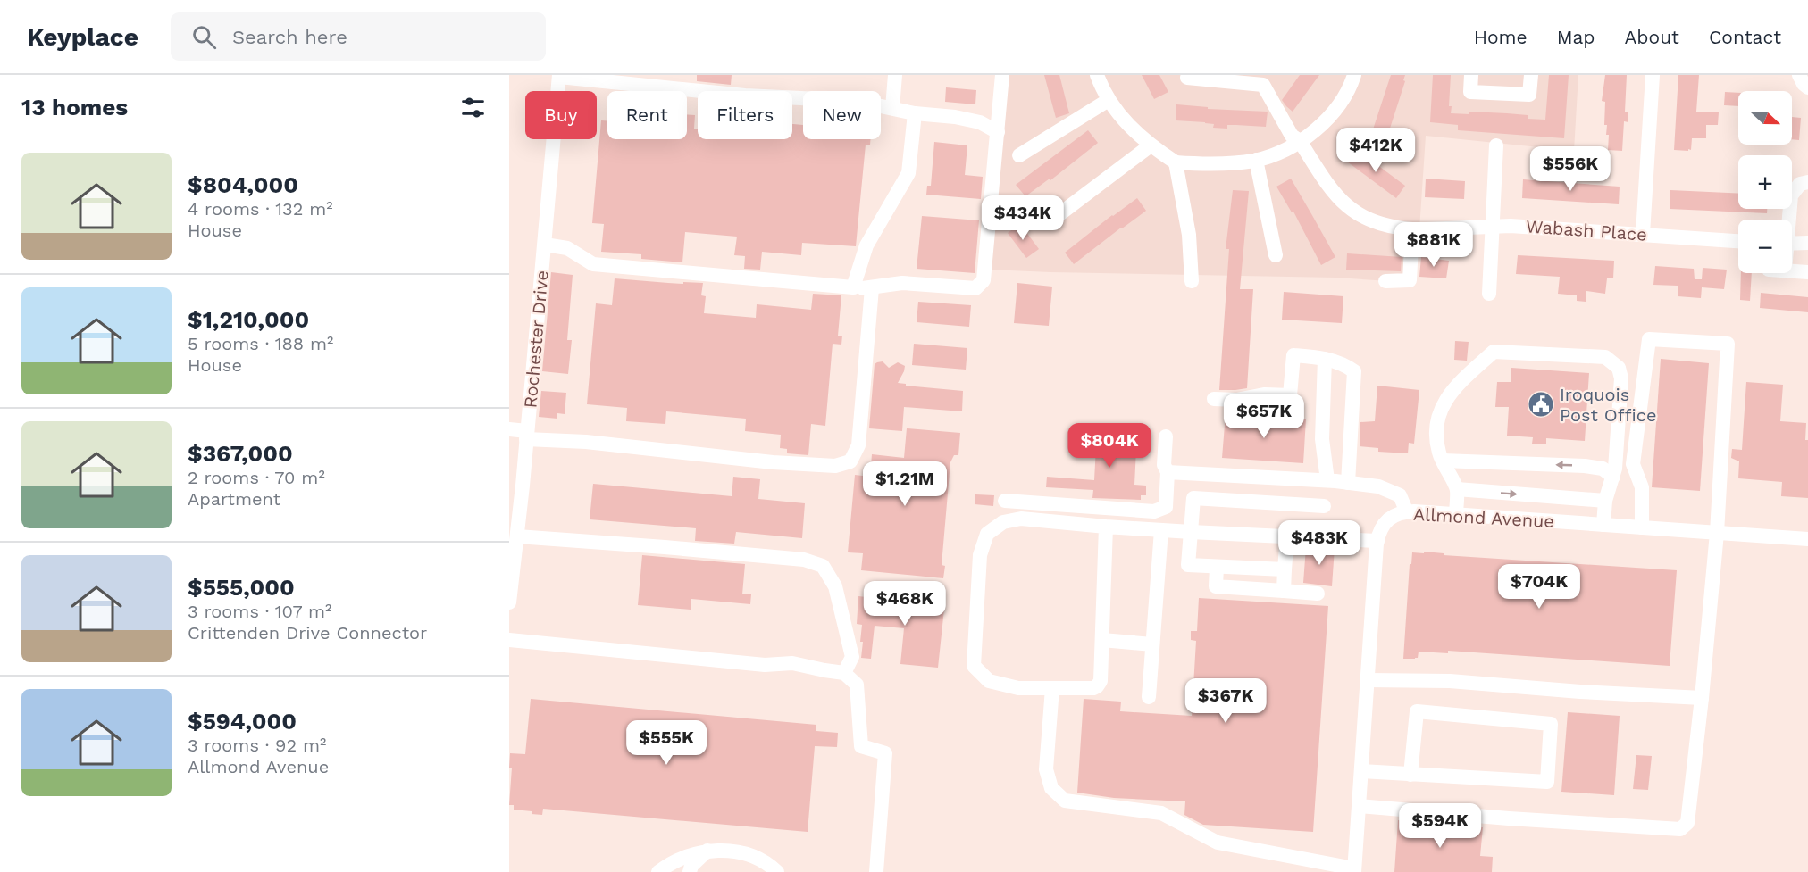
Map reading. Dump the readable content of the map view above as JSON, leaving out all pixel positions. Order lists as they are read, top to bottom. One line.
{"streets":{"street":["Wabash Place","Rochester Drive","Allmond Avenue"]},"places":{"public building":["Iroquois Post Office"]},"north":"right","page":{"header":"Keyplace","search":"Search here","nav":["Home","Map","About","Contact"],"heading":"13 homes","map_buttons":["+","−"],"chip":["Buy","Rent","Filters","New"],"price":["$412K","$556K","$434K","$881K","$657K","$804K","$1.21M","$483K","$704K","$468K","$367K","$555K","$594K"],"list":[{"name":"$804,000","note":"4 rooms · 132 m² · House"},{"name":"$1,210,000","note":"5 rooms · 188 m² · House"},{"name":"$367,000","note":"2 rooms · 70 m² · Apartment"},{"name":"$555,000","note":"3 rooms · 107 m² · Crittenden Drive Connector"},{"name":"$594,000","note":"3 rooms · 92 m² · Allmond Avenue"}]}}
